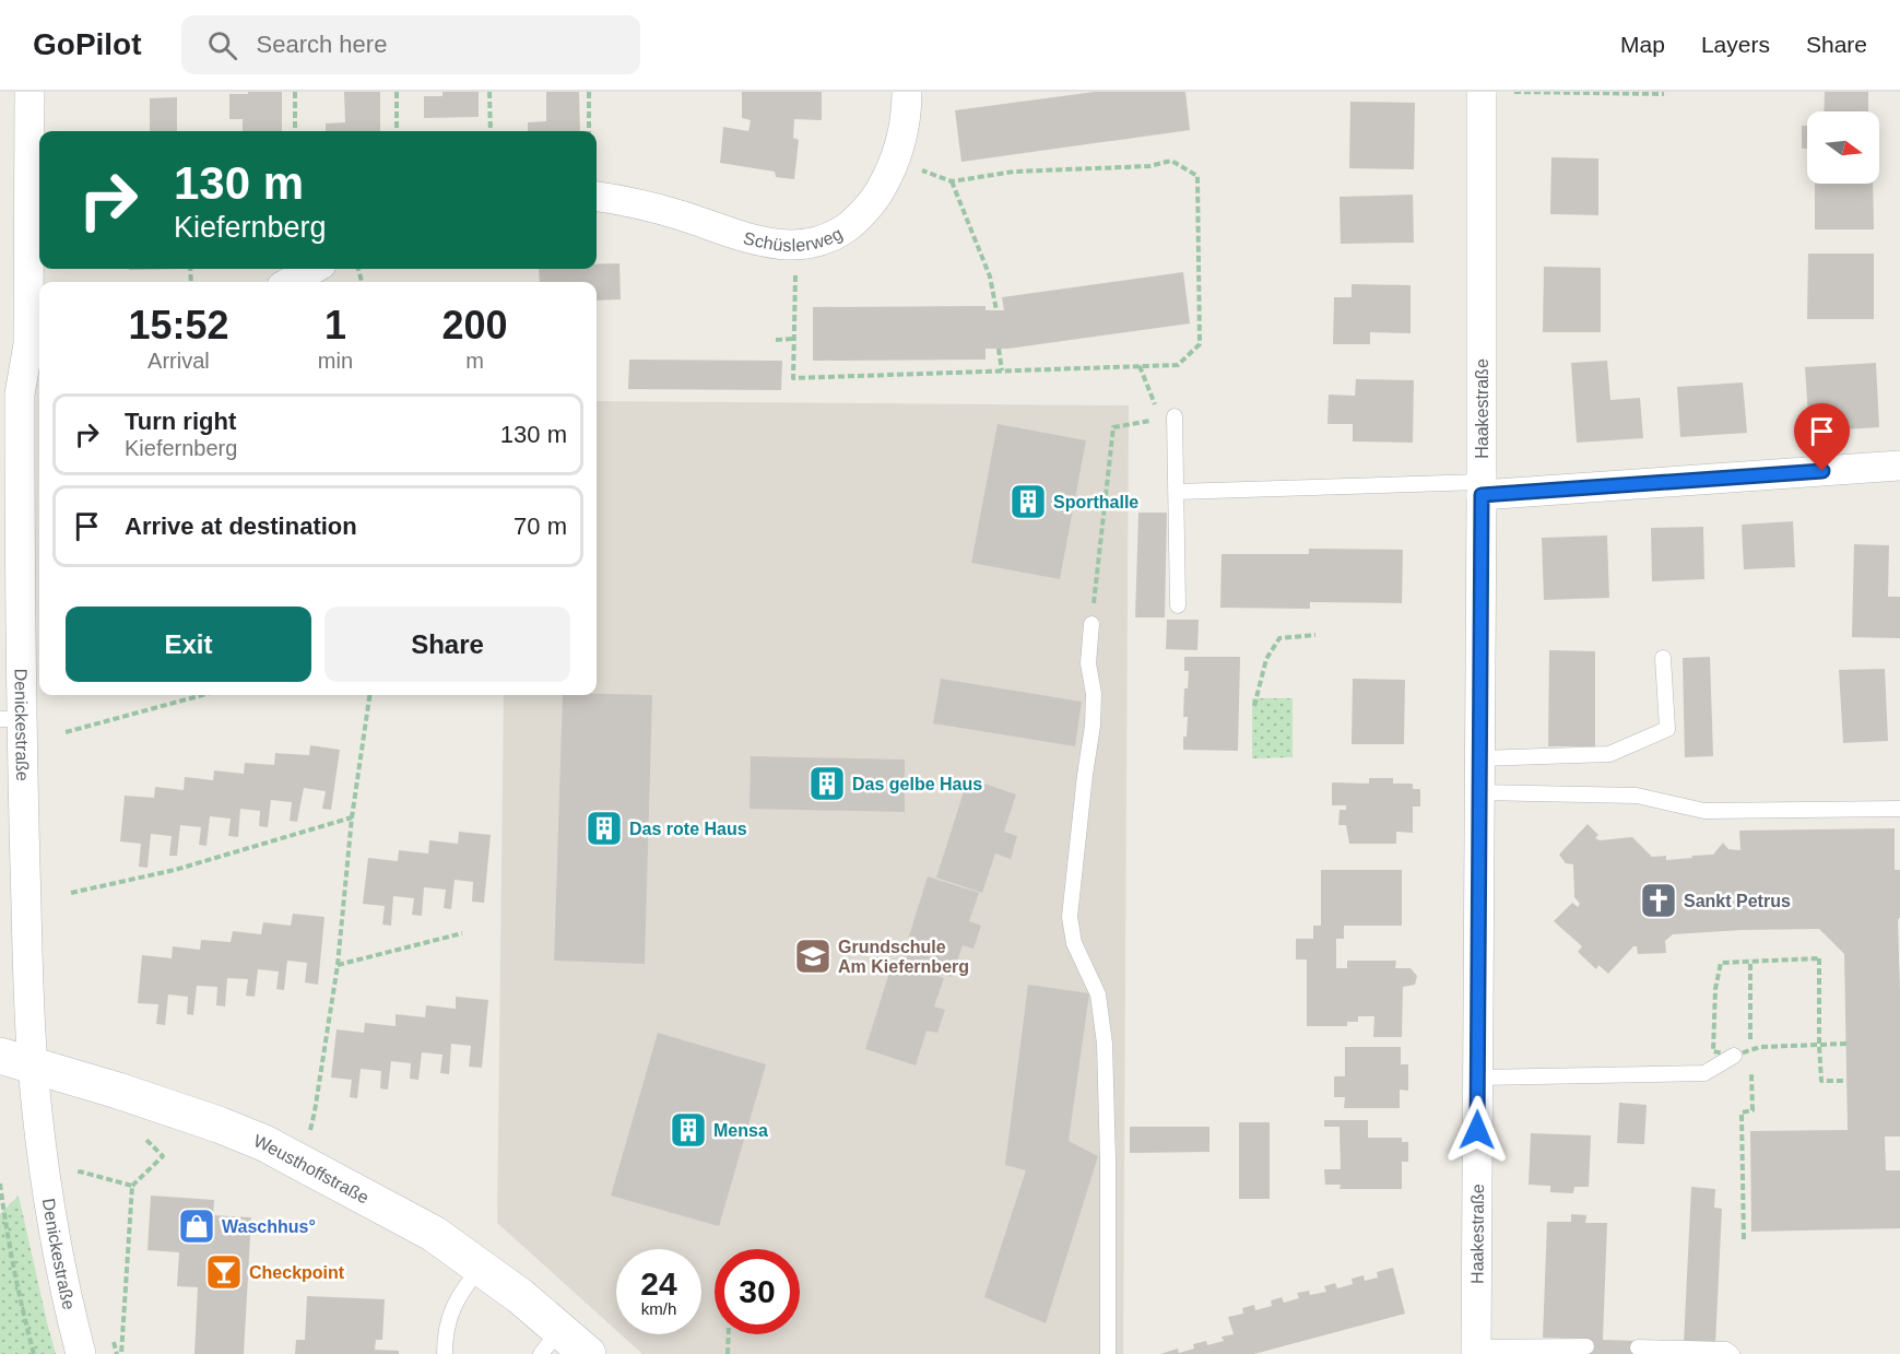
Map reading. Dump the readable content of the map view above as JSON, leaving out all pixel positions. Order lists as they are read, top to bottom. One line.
{"streets":{"street":["Schüslerweg","Haakestraße","Denickestraße","Weusthoffstraße"]},"crossings":[["Denickestraße","Weusthoffstraße"]],"places":{"building":["Sporthalle","Das gelbe Haus","Das rote Haus","Mensa"],"church":["Sankt Petrus"],"school or university":["Grundschule Am Kiefernberg"],"shop":["Waschhus°"],"bar":["Checkpoint"]},"north":"right","page":{"header":"GoPilot","search":"Search here","nav":["Map","Layers","Share"],"turn":["130 m","Kiefernberg"],"eta":["15:52","Arrival","1","min","200","m"],"list":[{"name":"Turn right","note":"Kiefernberg","value":"130 m"},{"name":"Arrive at destination","value":"70 m"}],"buttons":["Exit","Share"],"speed":"24 km/h","limit":"30"}}
